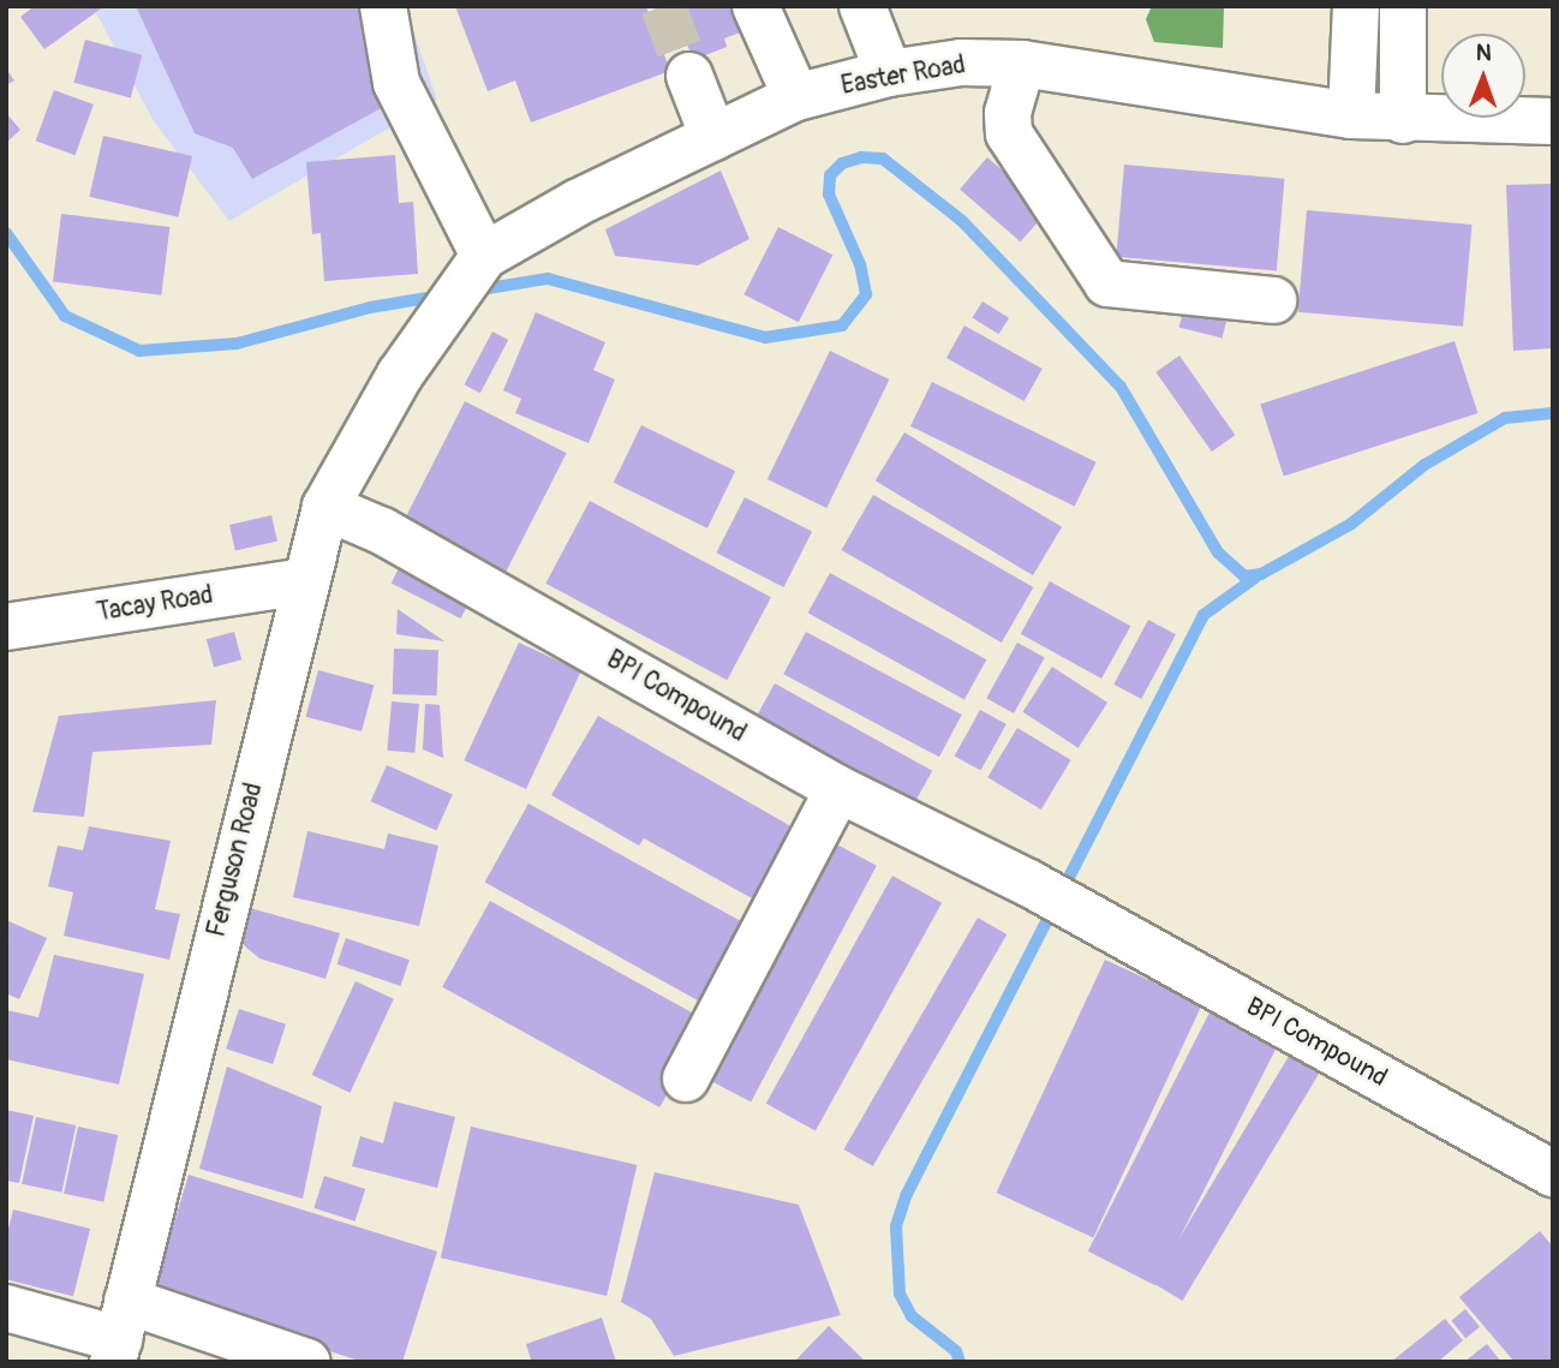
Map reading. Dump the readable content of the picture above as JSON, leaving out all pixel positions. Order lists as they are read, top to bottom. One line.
{"streets":{"main road":["Easter Road","Tacay Road","BPI Compound","Ferguson Road"]},"crossings":[["Easter Road","Ferguson Road"],["Tacay Road","Ferguson Road"],["BPI Compound","Ferguson Road"]],"north":"top"}
